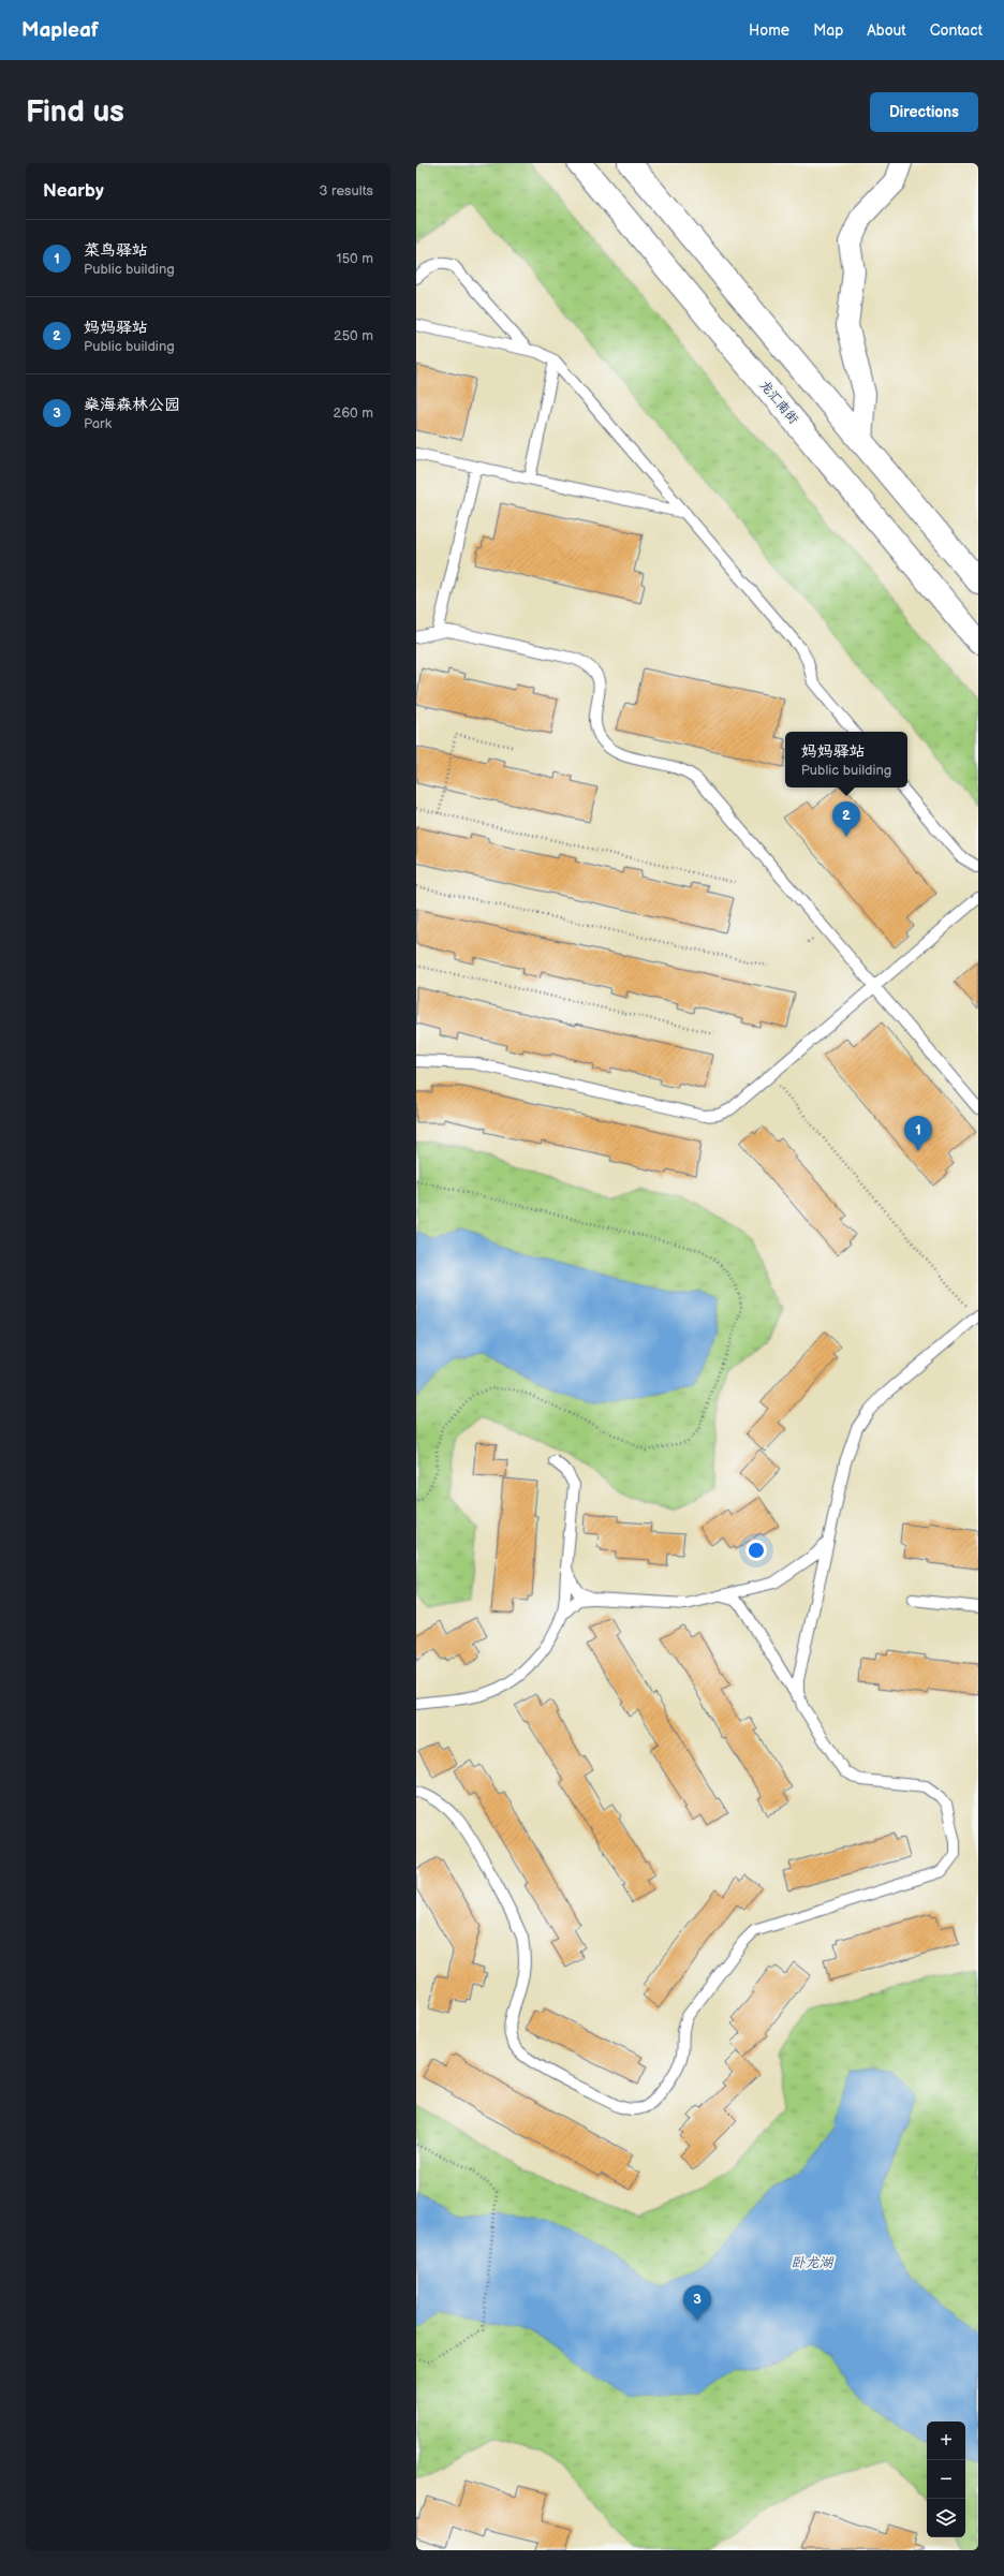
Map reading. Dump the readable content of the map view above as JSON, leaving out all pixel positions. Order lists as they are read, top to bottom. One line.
{"streets":{"main road":["龙汇南街"]},"water":["卧龙湖"],"page":{"header":"Mapleaf","nav":["Home","Map","About","Contact"],"buttons":"Directions","title":"Find us","heading":["Nearby","3 results"],"list":[{"mark":"1","name":"菜鸟驿站","note":"Public building","value":"150 m"},{"mark":"2","name":"妈妈驿站","note":"Public building","value":"250 m"},{"mark":"3","name":"燊海森林公园","note":"Park","value":"260 m"}],"popup":["妈妈驿站","Public building"],"pins":["2","1","3"],"map_buttons":["+","−"]}}
